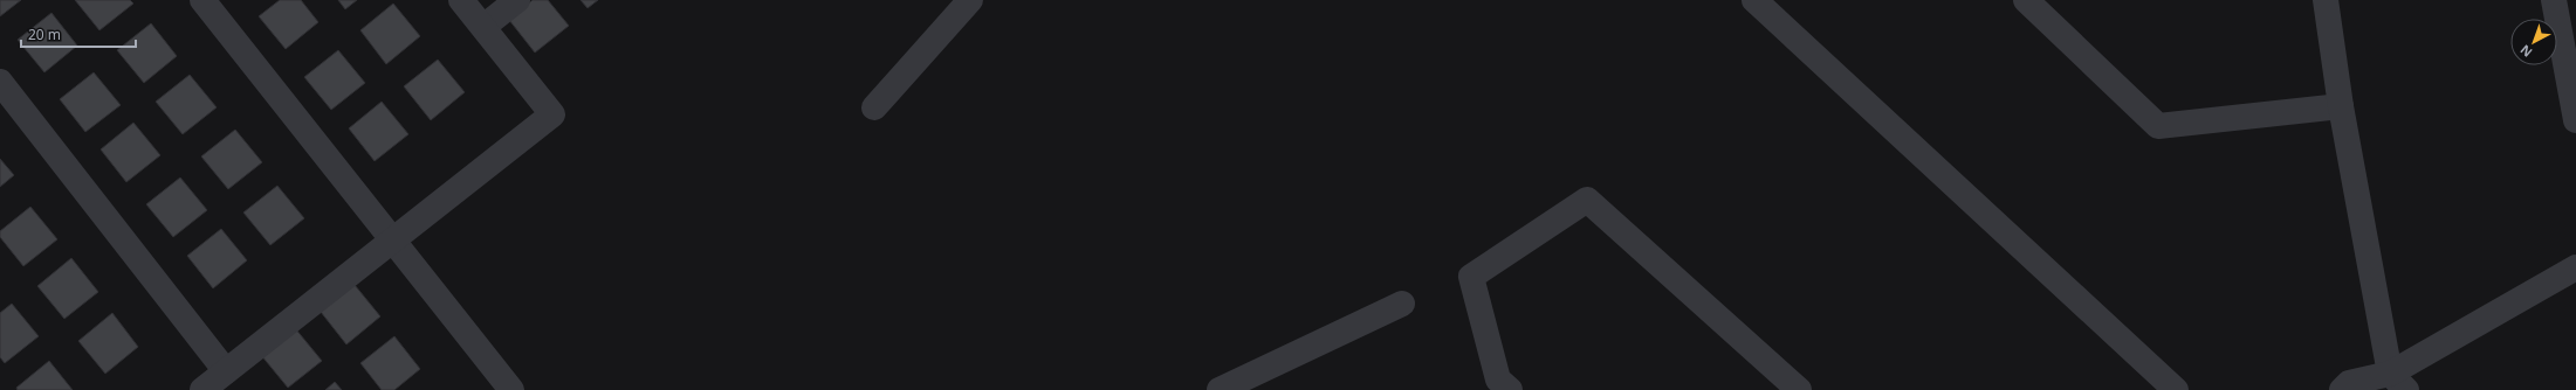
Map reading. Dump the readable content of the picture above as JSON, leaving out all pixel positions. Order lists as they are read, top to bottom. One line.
{"scale_bar":"20 m","north":"bottom left"}
